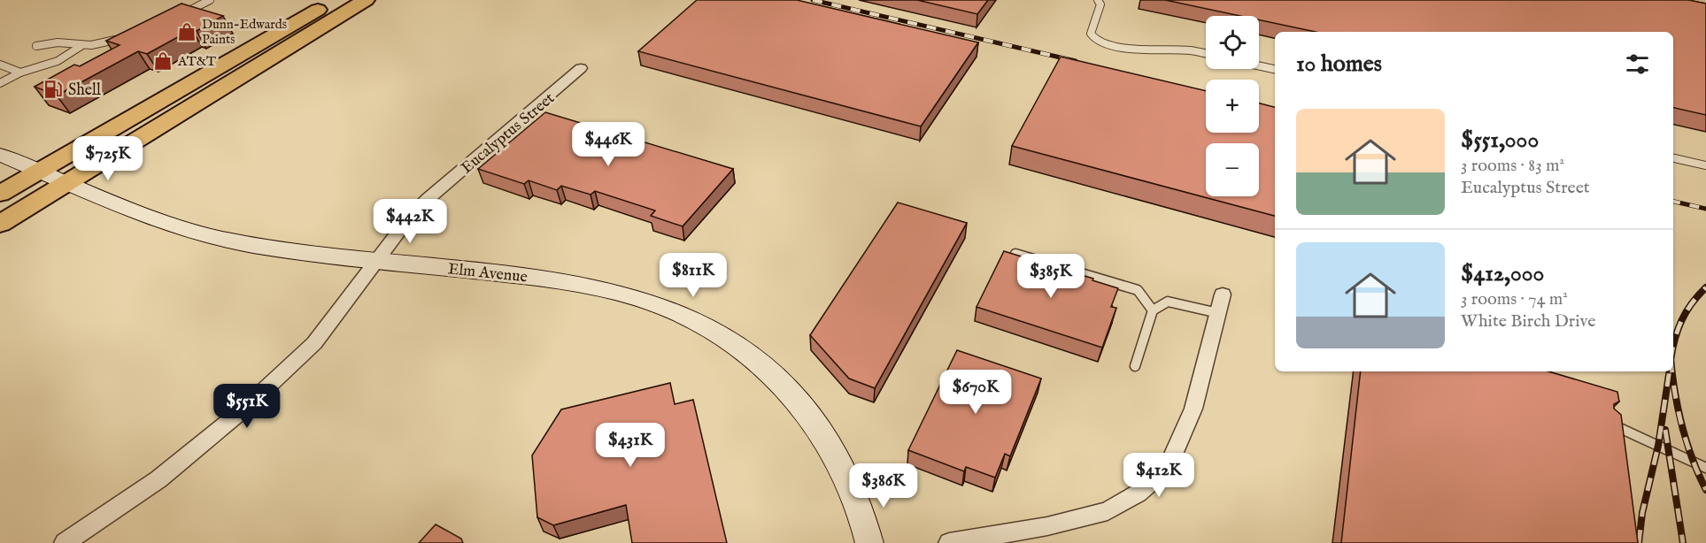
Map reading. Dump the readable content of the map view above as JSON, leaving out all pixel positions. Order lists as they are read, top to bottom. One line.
{"streets":{"street":["Eucalyptus Street","Elm Avenue"]},"crossings":[["Eucalyptus Street","Elm Avenue"]],"places":{"shop":["Dunn-Edwards Paints","AT&T"],"fuel station":["Shell"]},"page":{"map_buttons":["+","−"],"heading":"10 homes","list":[{"name":"$551,000","note":"3 rooms · 83 m² · Eucalyptus Street"},{"name":"$412,000","note":"3 rooms · 74 m² · White Birch Drive"}],"price":["$446K","$725K","$442K","$811K","$385K","$670K","$551K","$431K","$412K","$386K"]}}
